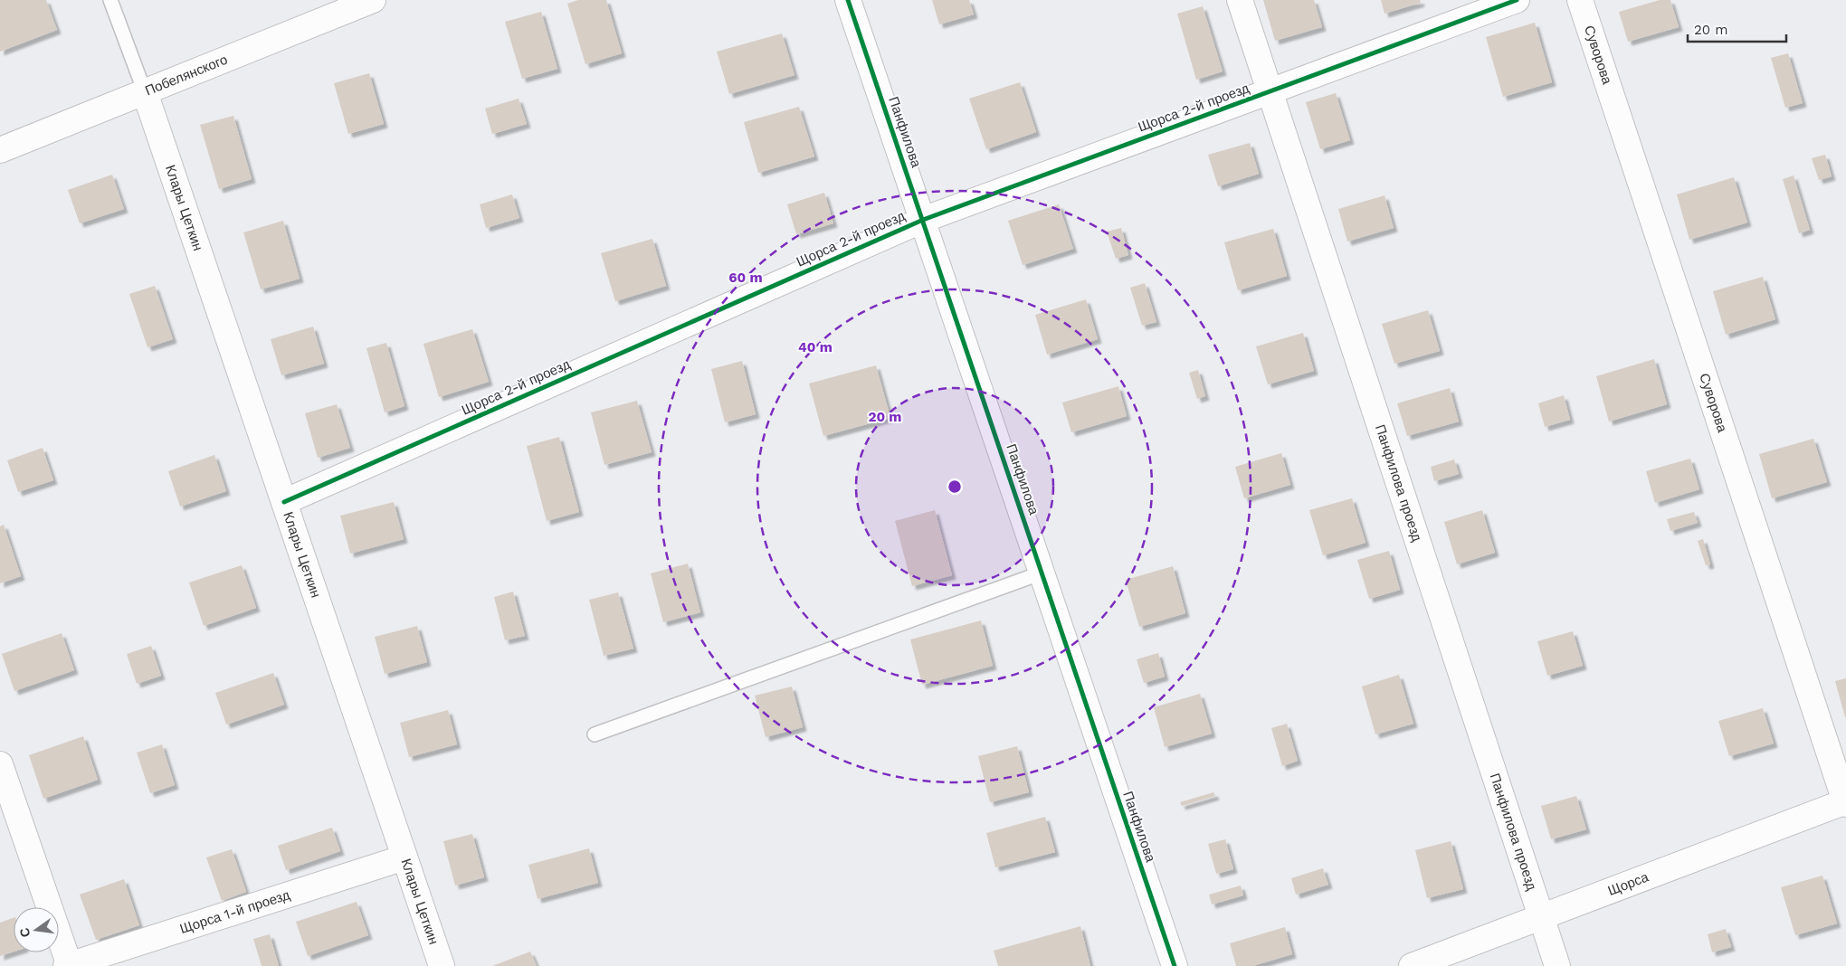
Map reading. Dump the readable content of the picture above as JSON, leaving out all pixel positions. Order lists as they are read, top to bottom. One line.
{"streets":{"street":["Суворова","Побелянского","Щорса 2-й проезд","Панфилова","Клары Цеткин","Панфилова проезд","Щорса","Щорса 1-й проезд"]},"crossings":[["Суворова","Щорса"],["Побелянского","Клары Цеткин"],["Щорса 2-й проезд","Панфилова"],["Щорса 2-й проезд","Клары Цеткин"],["Щорса 2-й проезд","Панфилова проезд"],["Клары Цеткин","Щорса 1-й проезд"],["Панфилова проезд","Щорса"]],"scale_bar":"20 m","north":"left","rings":["60 m","40 m","20 m"]}
